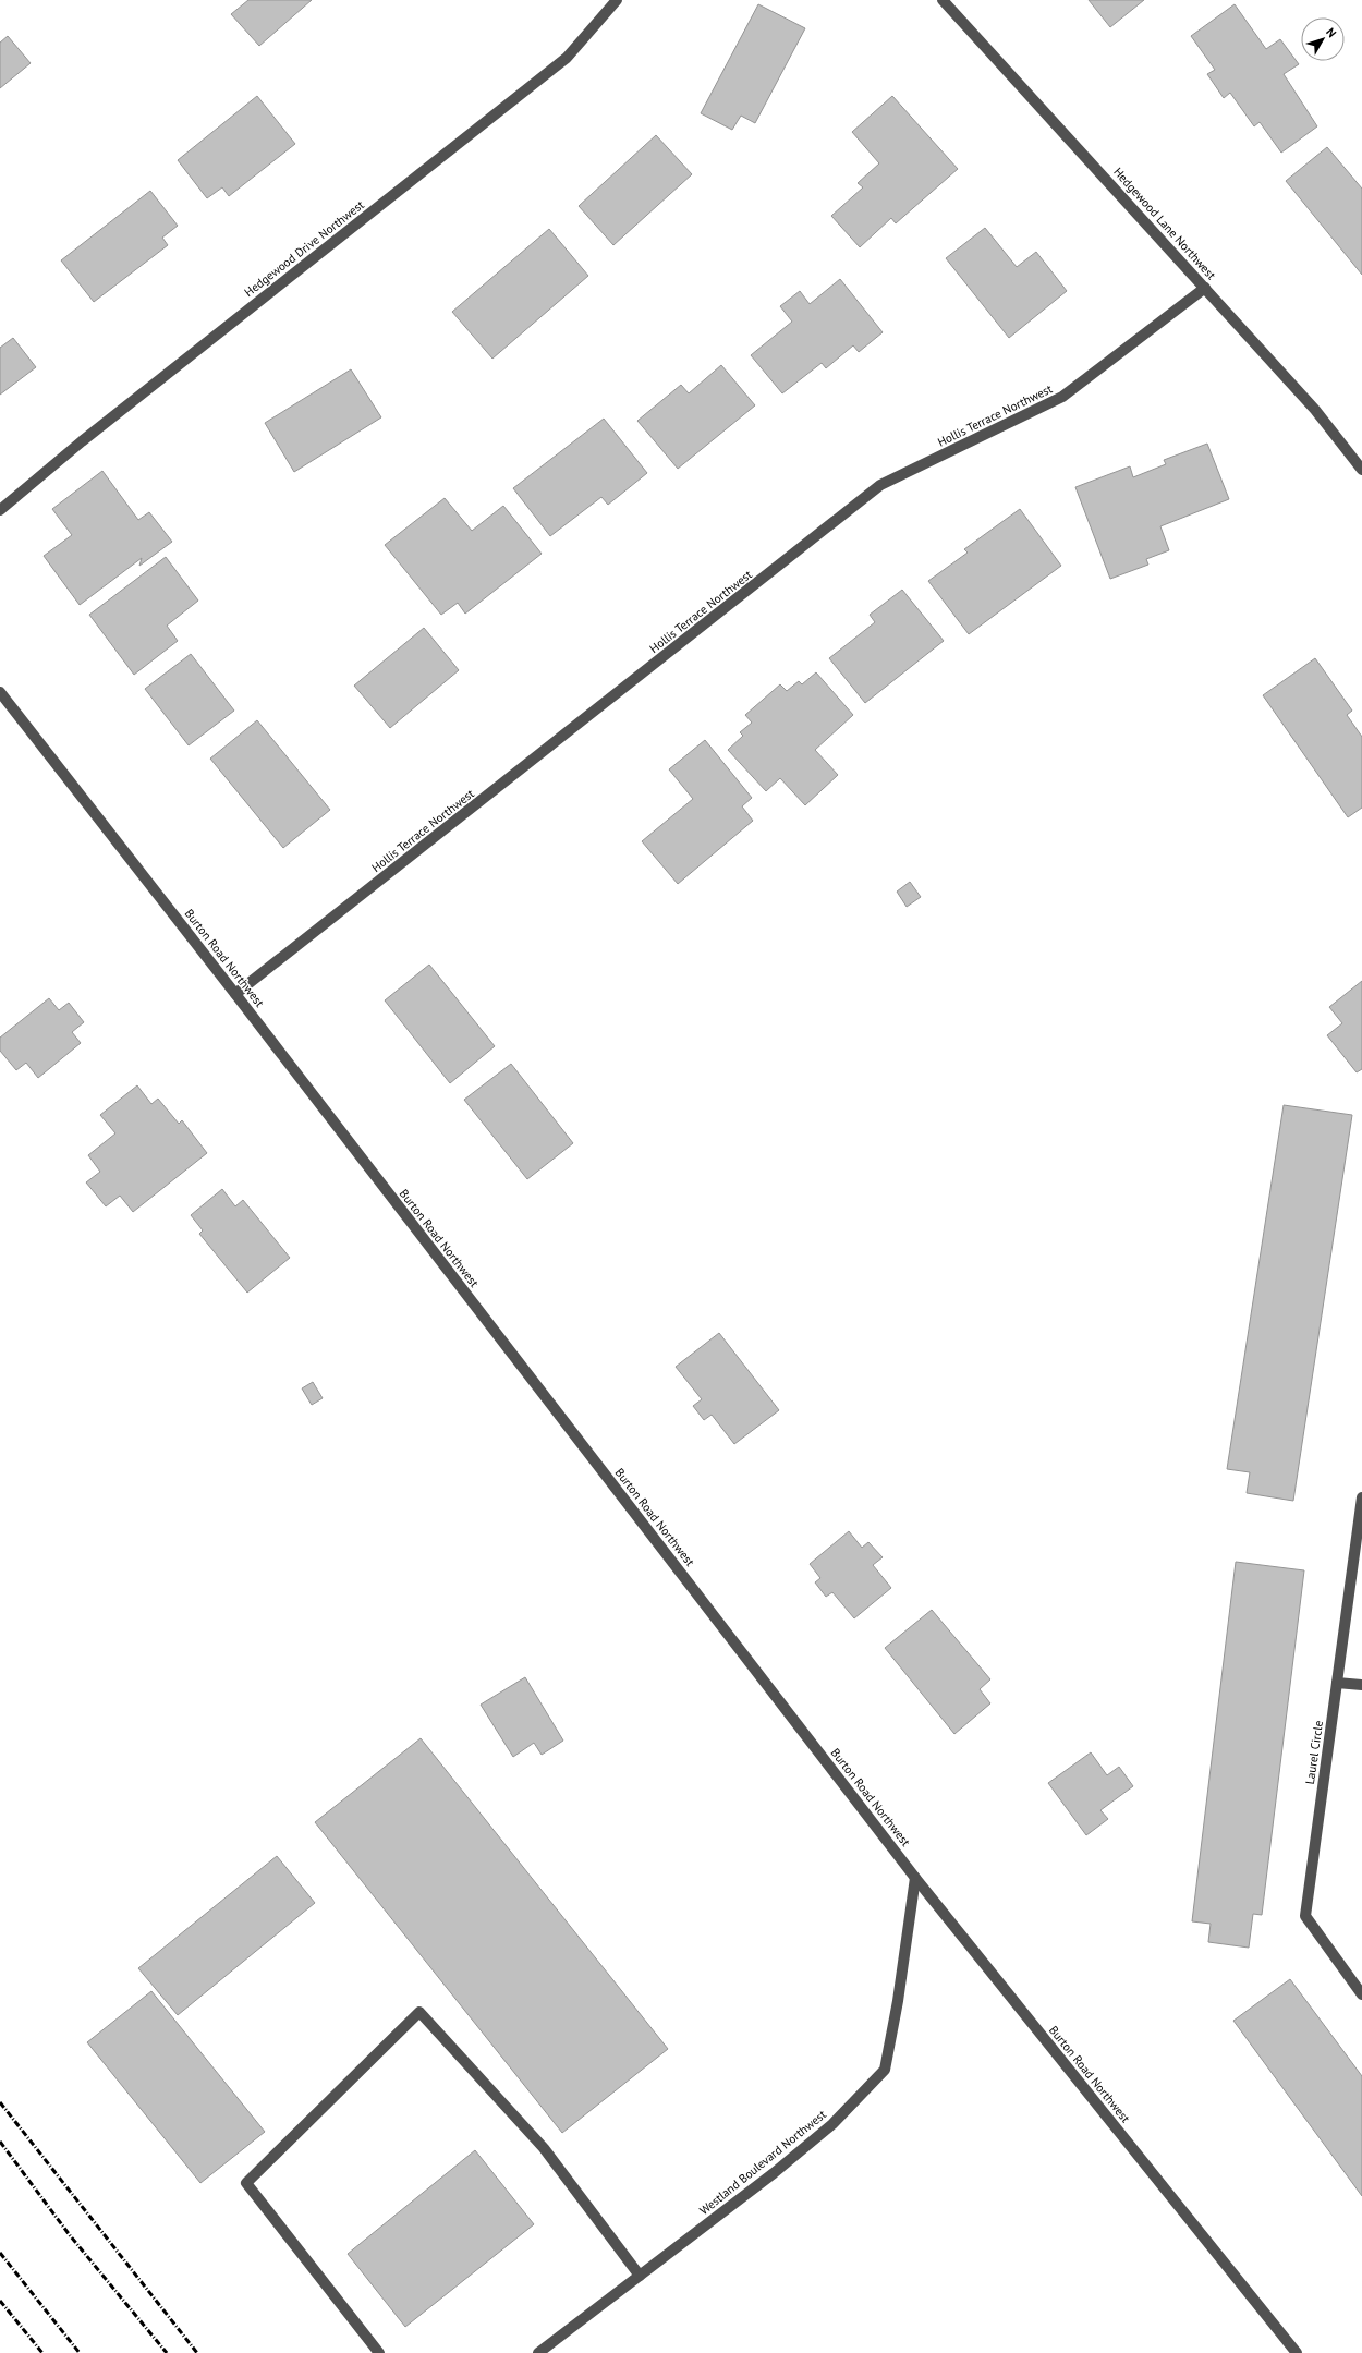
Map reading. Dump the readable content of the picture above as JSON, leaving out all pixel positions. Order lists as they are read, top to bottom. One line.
{"streets":{"street":["Hedgewood Lane Northwest","Hedgewood Drive Northwest","Hollis Terrace Northwest","Burton Road Northwest","Laurel Circle","Westland Boulevard Northwest"]},"crossings":[["Hedgewood Lane Northwest","Hollis Terrace Northwest"],["Hollis Terrace Northwest","Burton Road Northwest"],["Burton Road Northwest","Westland Boulevard Northwest"]],"north":"top right"}
